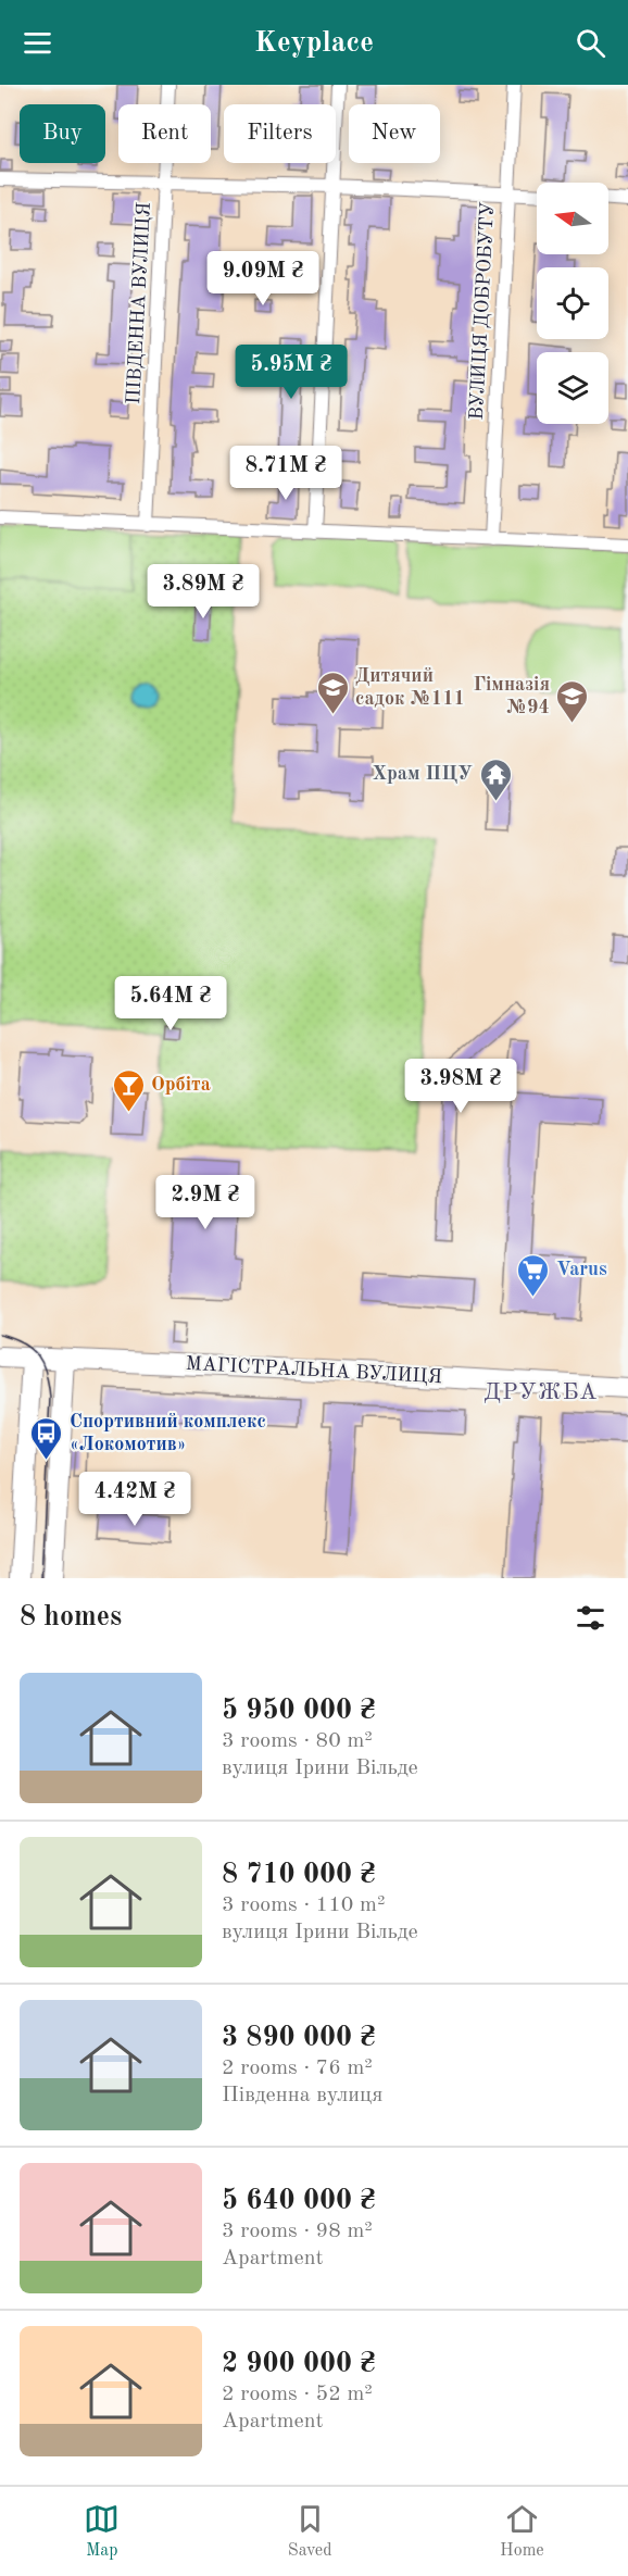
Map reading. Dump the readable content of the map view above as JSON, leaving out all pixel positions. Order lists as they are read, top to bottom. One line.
{"streets":{"street":["ПІВДЕННА ВУЛИЦЯ","ВУЛИЦЯ ДОБРОБУТУ","МАГІСТРАЛЬНА ВУЛИЦЯ"]},"districts":["ДРУЖБА"],"places":{"school or university":["Дитячий садок №111","Гімназія №94"],"temple":["Храм ПЦУ"],"bar":["Орбіта"],"supermarket":["Varus"],"bus stop":["Спортивний комплекс «Локомотив»"]},"north":"left","page":{"header":"Keyplace","chip":["Buy","Rent","Filters","New"],"price":["9.09M ₴","5.95M ₴","8.71M ₴","3.89M ₴","5.64M ₴","3.98M ₴","2.9M ₴","4.42M ₴"],"heading":"8 homes","list":[{"name":"5 950 000 ₴","note":"3 rooms · 80 m² · вулиця Ірини Вільде"},{"name":"8 710 000 ₴","note":"3 rooms · 110 m² · вулиця Ірини Вільде"},{"name":"3 890 000 ₴","note":"2 rooms · 76 m² · Південна вулиця"},{"name":"5 640 000 ₴","note":"3 rooms · 98 m² · Apartment"},{"name":"2 900 000 ₴","note":"2 rooms · 52 m² · Apartment"}],"tabs":["Map","Saved","Home"]}}
